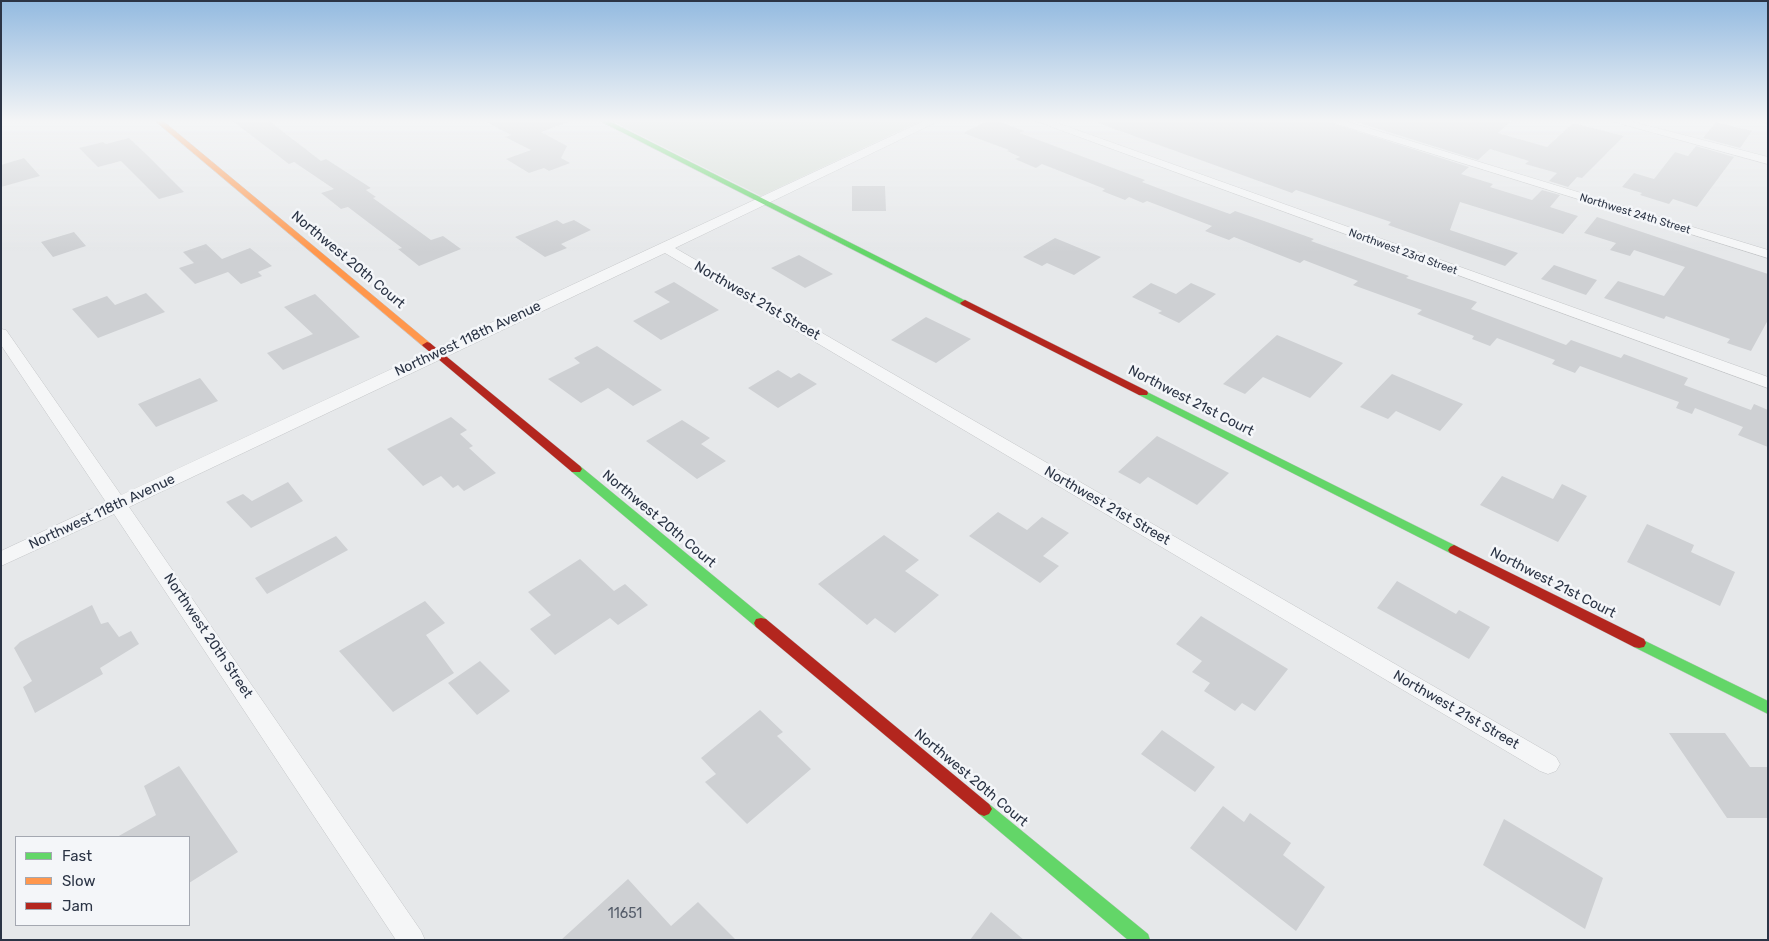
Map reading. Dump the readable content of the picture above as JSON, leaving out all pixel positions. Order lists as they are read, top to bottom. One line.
{"streets":{"street":["Northwest 24th Street","Northwest 23rd Street","Northwest 20th Court","Northwest 21st Street","Northwest 118th Avenue","Northwest 21st Court","Northwest 20th Street"]},"crossings":[["Northwest 20th Court","Northwest 118th Avenue"],["Northwest 21st Street","Northwest 118th Avenue"],["Northwest 118th Avenue","Northwest 21st Court"],["Northwest 118th Avenue","Northwest 20th Street"]],"house_numbers":["11651"],"legend":["Fast","Slow","Jam"]}
